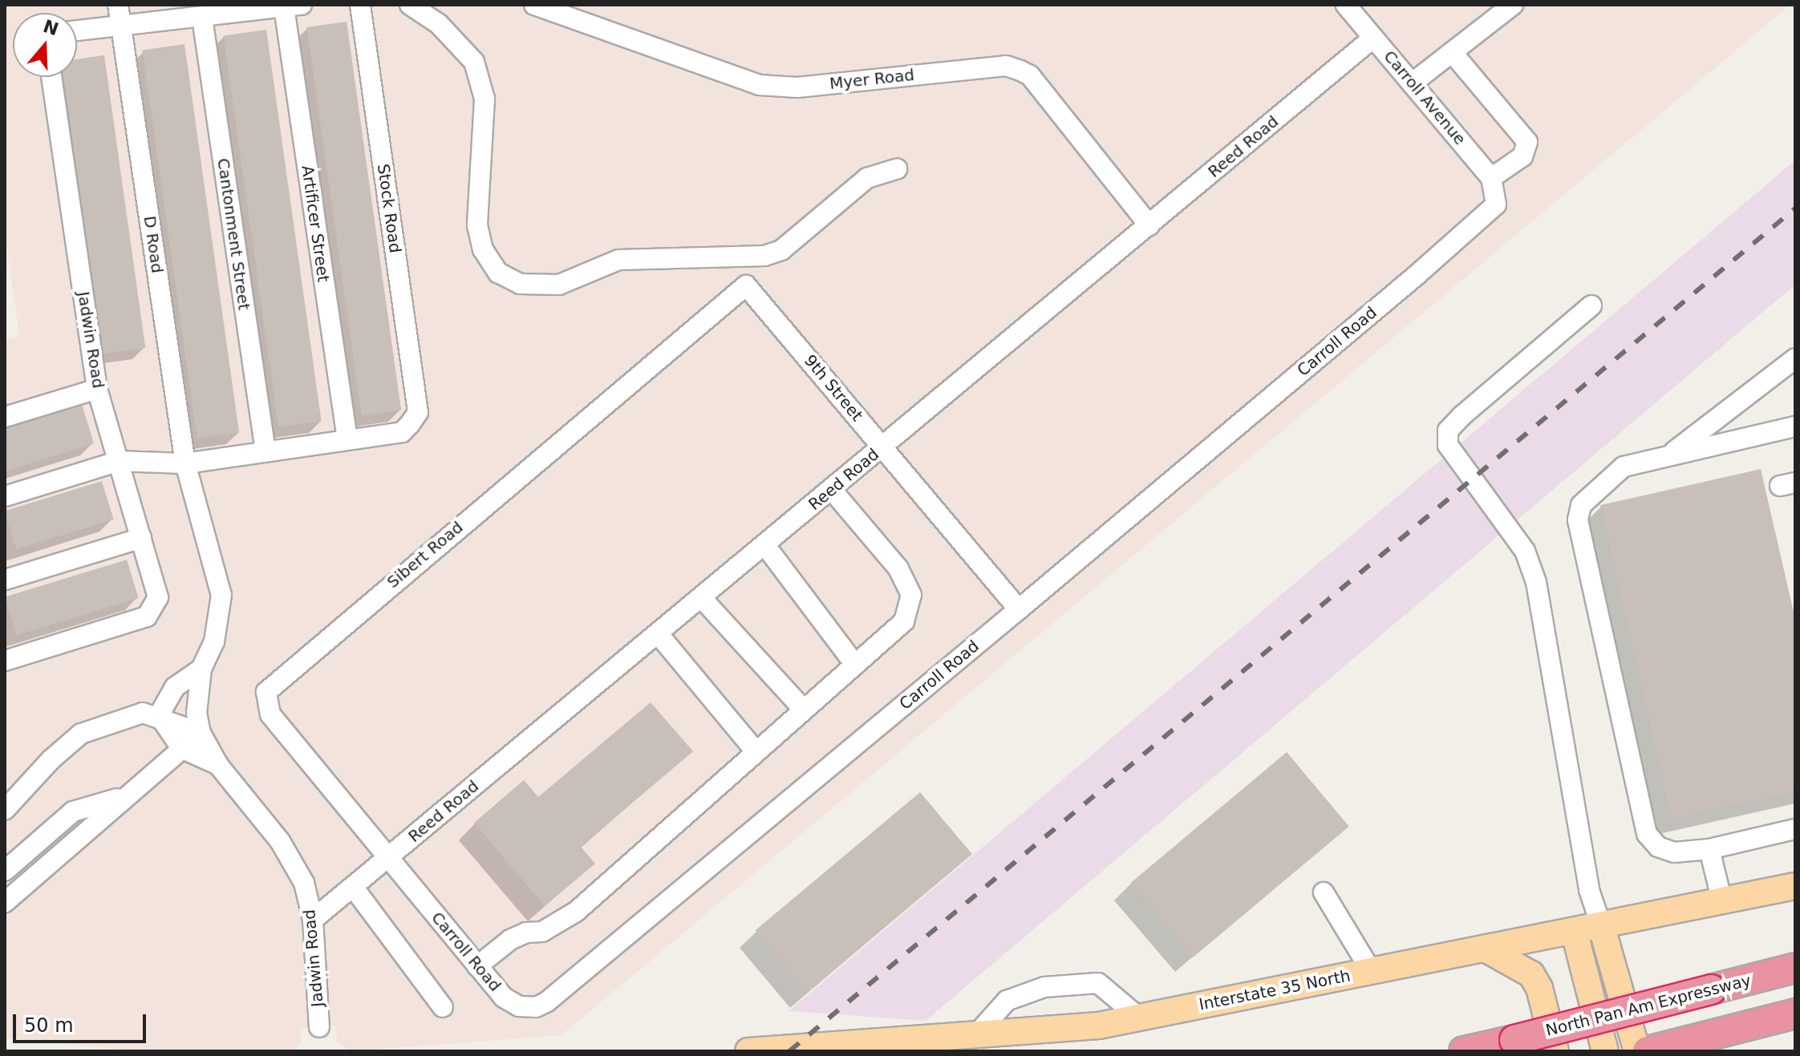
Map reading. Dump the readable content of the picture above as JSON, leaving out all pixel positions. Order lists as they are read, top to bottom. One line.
{"streets":{"highway":["North Pan Am Expressway"],"main road":["Interstate 35 North"],"street":["Myer Road","Carroll Avenue","Reed Road","Stock Road","Artificer Street","Cantonment Street","D Road","Jadwin Road","Carroll Road","9th Street","Sibert Road"]},"crossings":[["Myer Road","Reed Road"],["Carroll Avenue","Reed Road"],["Carroll Avenue","Carroll Road"],["Reed Road","Jadwin Road"],["Reed Road","Carroll Road"],["Reed Road","9th Street"],["Reed Road","Sibert Road"],["Stock Road","Artificer Street"],["D Road","Jadwin Road"],["Carroll Road","9th Street"],["Carroll Road","Sibert Road"],["9th Street","Sibert Road"]],"scale_bar":"50 m","north":"top"}
